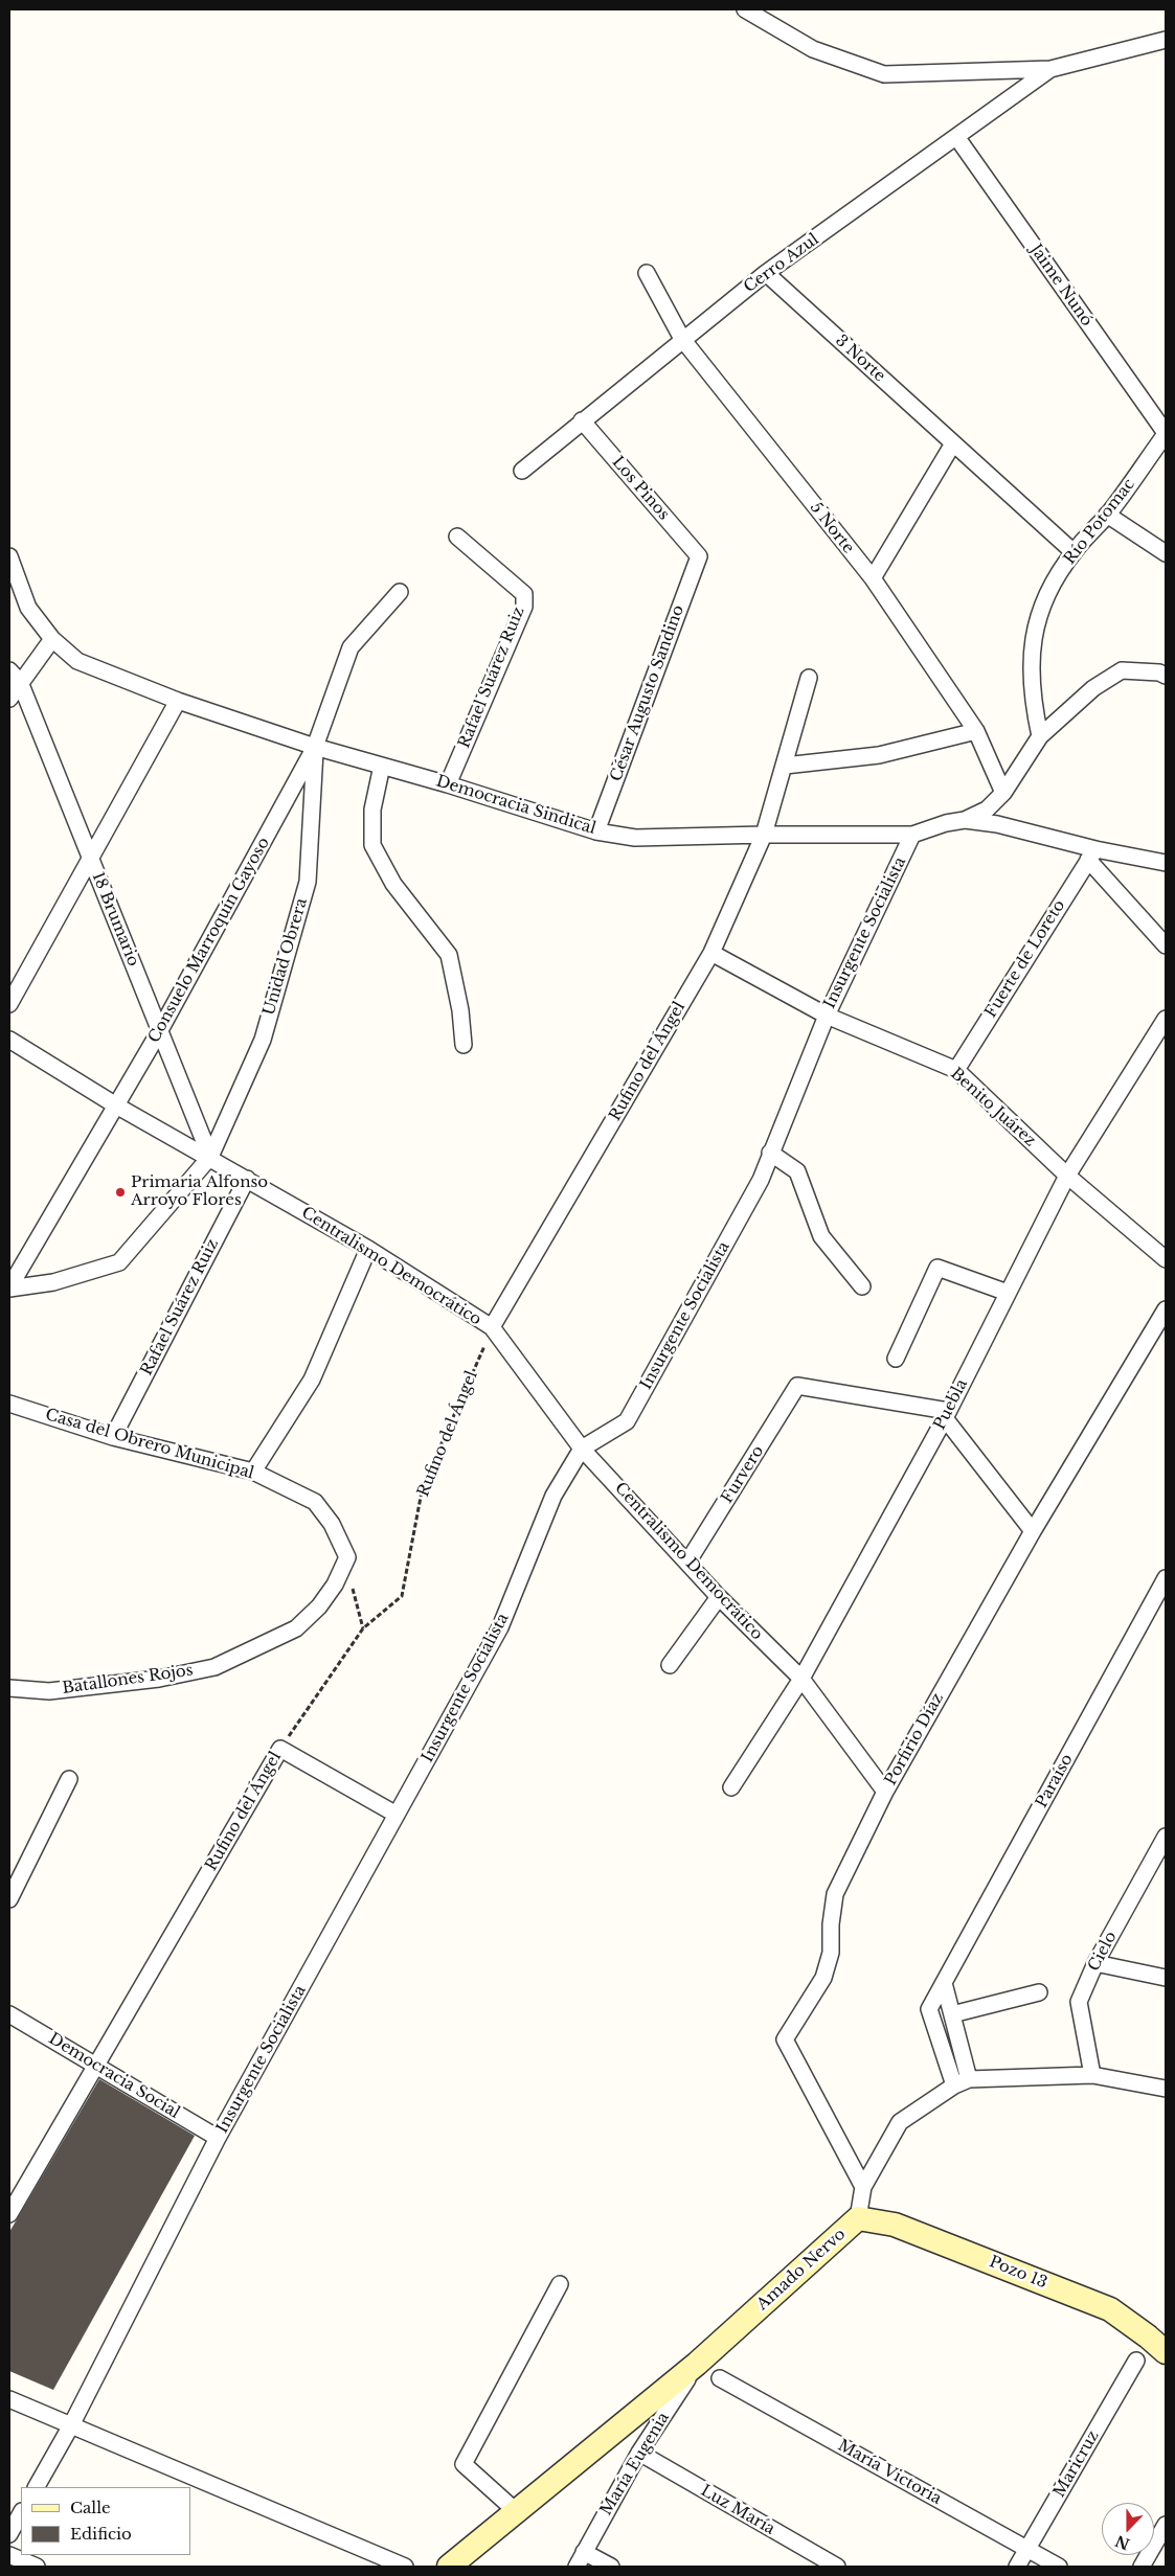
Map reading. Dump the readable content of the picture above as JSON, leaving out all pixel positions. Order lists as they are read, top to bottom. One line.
{"streets":{"main road":["Amado Nervo","Pozo 13"],"street":["Cerro Azul","Jaime Nunó","3 Norte","Los Pinos","Río Potomac","5 Norte","Rafael Suárez Ruiz","César Augusto Sandino","Democracia Sindical","18 Brumario","Insurgente Socialista","Consuelo Marroquín Gayoso","Unidad Obrera","Fuerte de Loreto","Rufino del Ángel","Benito Juárez","Centralismo Democrático","Puebla","Casa del Obrero Municipal","Furvero","Batallones Rojos","Porfirio Díaz","Paraíso","Cielo","Democracia Social","María Eugenia","Maricruz","María Victoria","Luz María"]},"crossings":[["Cerro Azul","Jaime Nunó"],["Cerro Azul","3 Norte"],["Cerro Azul","Los Pinos"],["Cerro Azul","5 Norte"],["Jaime Nunó","Río Potomac"],["3 Norte","Río Potomac"],["Los Pinos","César Augusto Sandino"],["Rafael Suárez Ruiz","Democracia Sindical"],["Rafael Suárez Ruiz","Centralismo Democrático"],["Rafael Suárez Ruiz","Casa del Obrero Municipal"],["César Augusto Sandino","Democracia Sindical"],["Democracia Sindical","Insurgente Socialista"],["Democracia Sindical","Consuelo Marroquín Gayoso"],["Democracia Sindical","Unidad Obrera"],["Democracia Sindical","Fuerte de Loreto"],["Democracia Sindical","Rufino del Ángel"],["18 Brumario","Consuelo Marroquín Gayoso"],["18 Brumario","Unidad Obrera"],["18 Brumario","Centralismo Democrático"],["Insurgente Socialista","Benito Juárez"],["Insurgente Socialista","Centralismo Democrático"],["Insurgente Socialista","Democracia Social"],["Consuelo Marroquín Gayoso","Unidad Obrera"],["Consuelo Marroquín Gayoso","Centralismo Democrático"],["Unidad Obrera","Centralismo Democrático"],["Fuerte de Loreto","Benito Juárez"],["Rufino del Ángel","Benito Juárez"],["Rufino del Ángel","Centralismo Democrático"],["Rufino del Ángel","Democracia Social"],["Benito Juárez","Puebla"],["Centralismo Democrático","Puebla"],["Centralismo Democrático","Furvero"],["Centralismo Democrático","Porfirio Díaz"],["Puebla","Furvero"],["Casa del Obrero Municipal","Batallones Rojos"],["Porfirio Díaz","Amado Nervo"],["Paraíso","Amado Nervo"],["Amado Nervo","Pozo 13"],["Amado Nervo","María Eugenia"],["María Eugenia","Luz María"],["Maricruz","María Victoria"]],"places":["Primaria Alfonso Arroyo Flores"],"legend":["Calle","Edificio"],"north":"bottom"}
